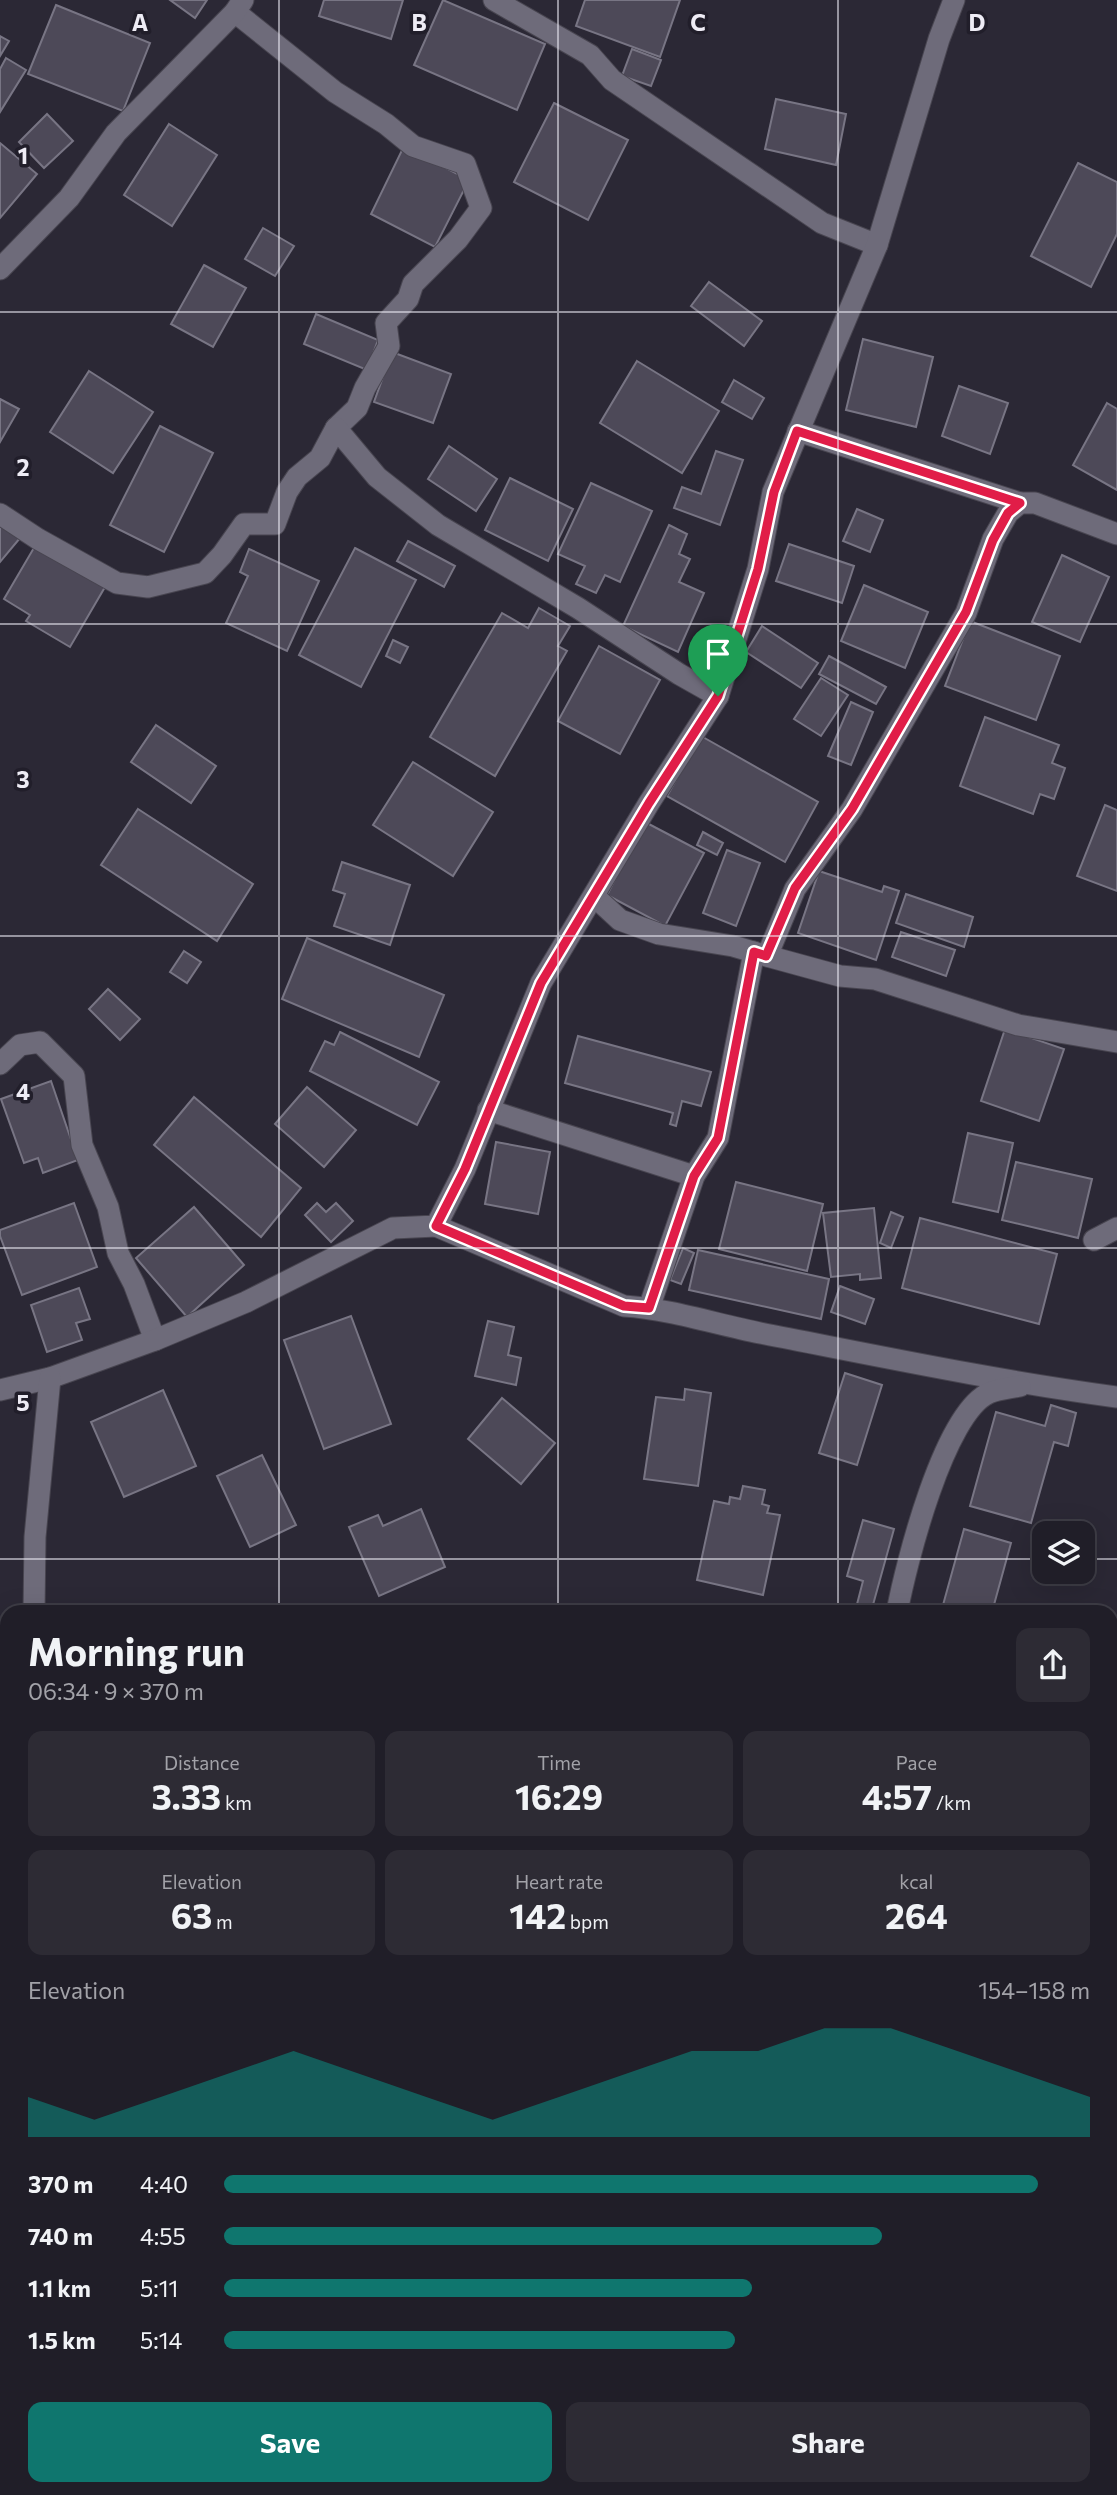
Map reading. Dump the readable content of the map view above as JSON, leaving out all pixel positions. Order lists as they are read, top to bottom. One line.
{"page":{"heading":["Morning run","06:34 · 9 × 370 m"],"stats":[["Distance","3.33 km"],["Time","16:29"],["Pace","4:57 /km"],["Elevation","63 m"],["Heart rate","142 bpm"],["kcal","264"]],"chart":["Elevation","154–158 m"],"list":[{"name":"370 m","note":"4:40"},{"name":"740 m","note":"4:55"},{"name":"1.1 km","note":"5:11"},{"name":"1.5 km","note":"5:14"}],"buttons":["Save","Share"]},"grid":{"columns":["A","B","C","D"],"rows":["1","2","3","4","5"]}}
